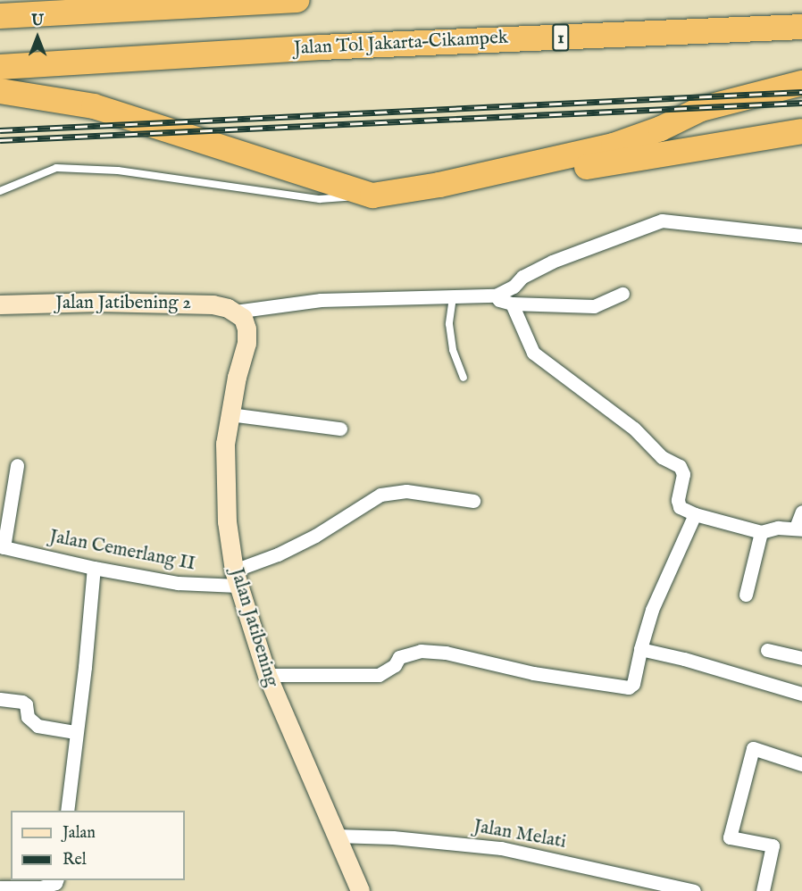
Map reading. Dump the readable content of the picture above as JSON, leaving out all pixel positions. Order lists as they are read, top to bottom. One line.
{"streets":{"highway":["1","Jalan Tol Jakarta–Cikampek"],"main road":["Jalan Jatibening 2","Jalan Jatibening"],"street":["Jalan Cemerlang II","Jalan Melati"]},"crossings":[["Jalan Jatibening 2","Jalan Jatibening"],["Jalan Cemerlang II","Jalan Jatibening"],["Jalan Jatibening","Jalan Melati"]],"legend":["Jalan","Rel"],"north":"top"}
